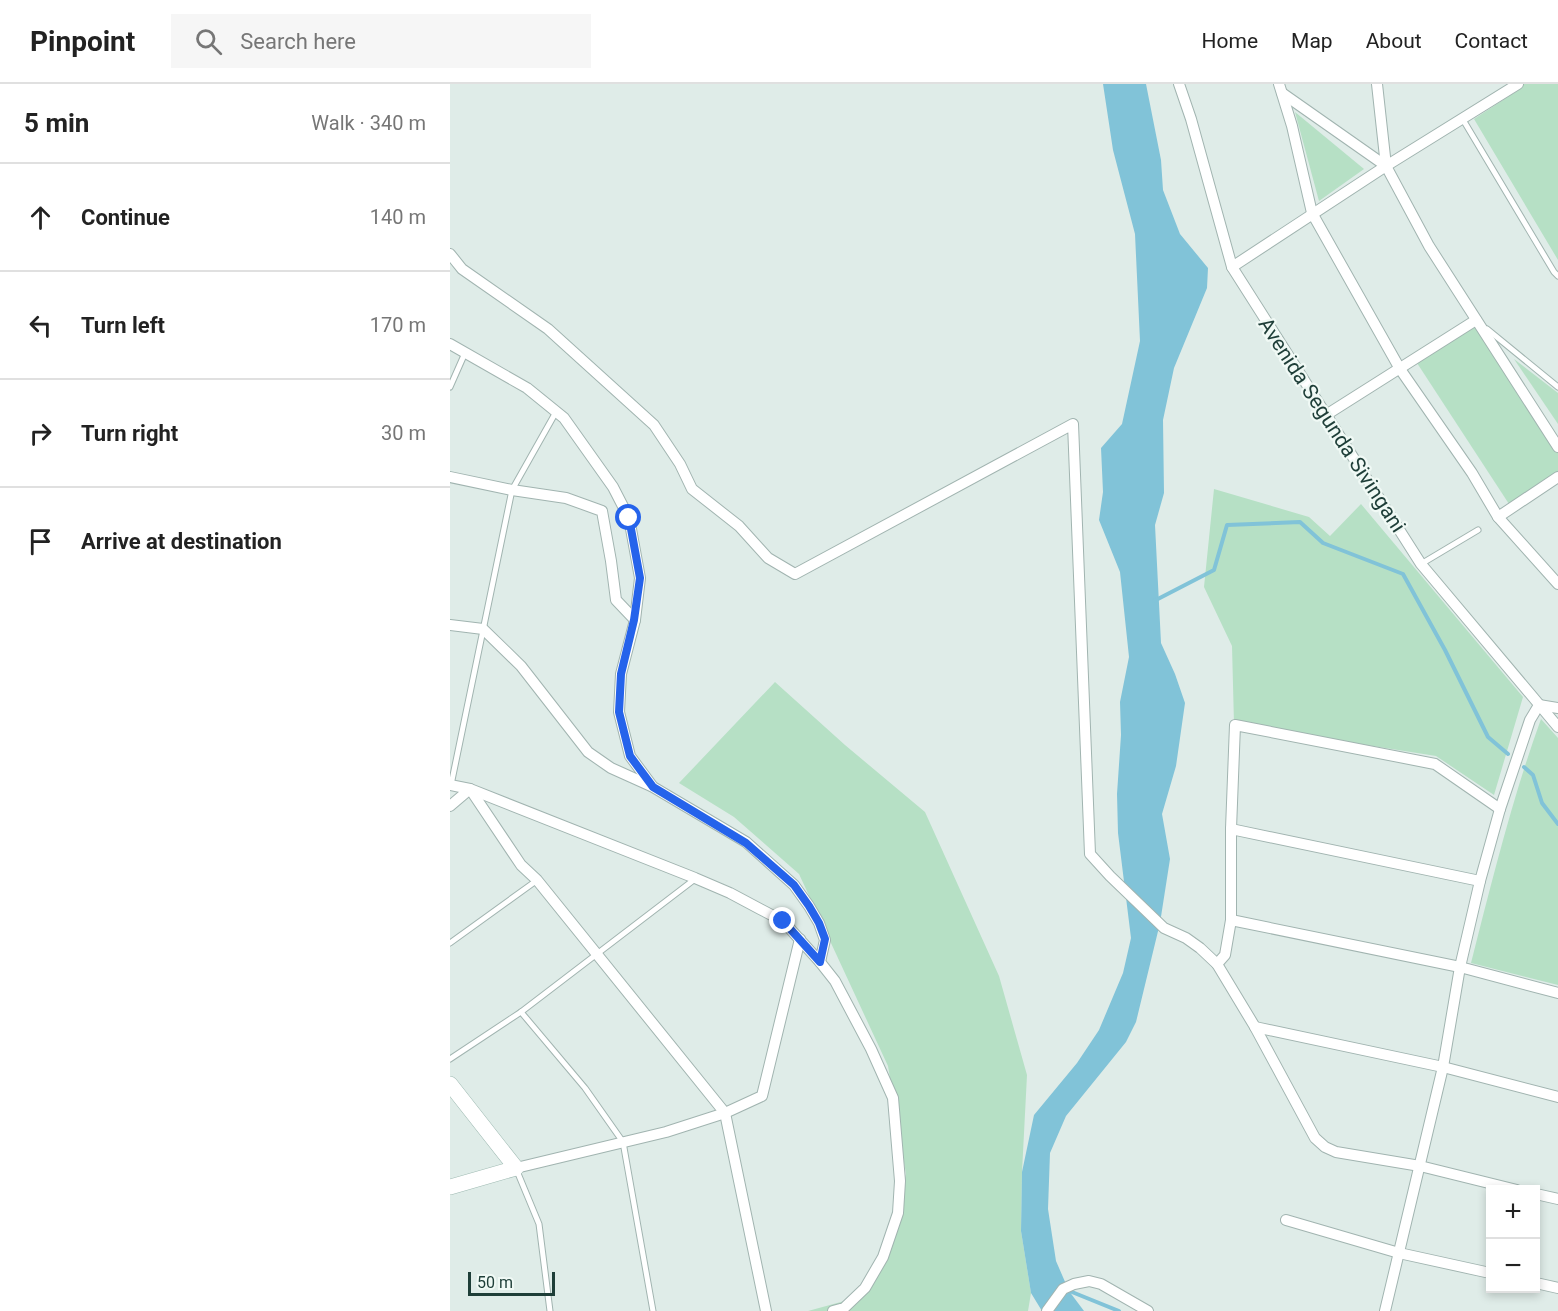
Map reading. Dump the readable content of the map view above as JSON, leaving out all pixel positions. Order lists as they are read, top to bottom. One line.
{"streets":{"street":["Avenida Segunda Sivingani"]},"scale_bar":"50 m","page":{"header":"Pinpoint","search":"Search here","nav":["Home","Map","About","Contact"],"heading":["5 min","Walk · 340 m"],"list":[["Continue","140 m"],["Turn left","170 m"],["Turn right","30 m"],"Arrive at destination"],"map_buttons":["+","−"],"scale":"50 m"}}
